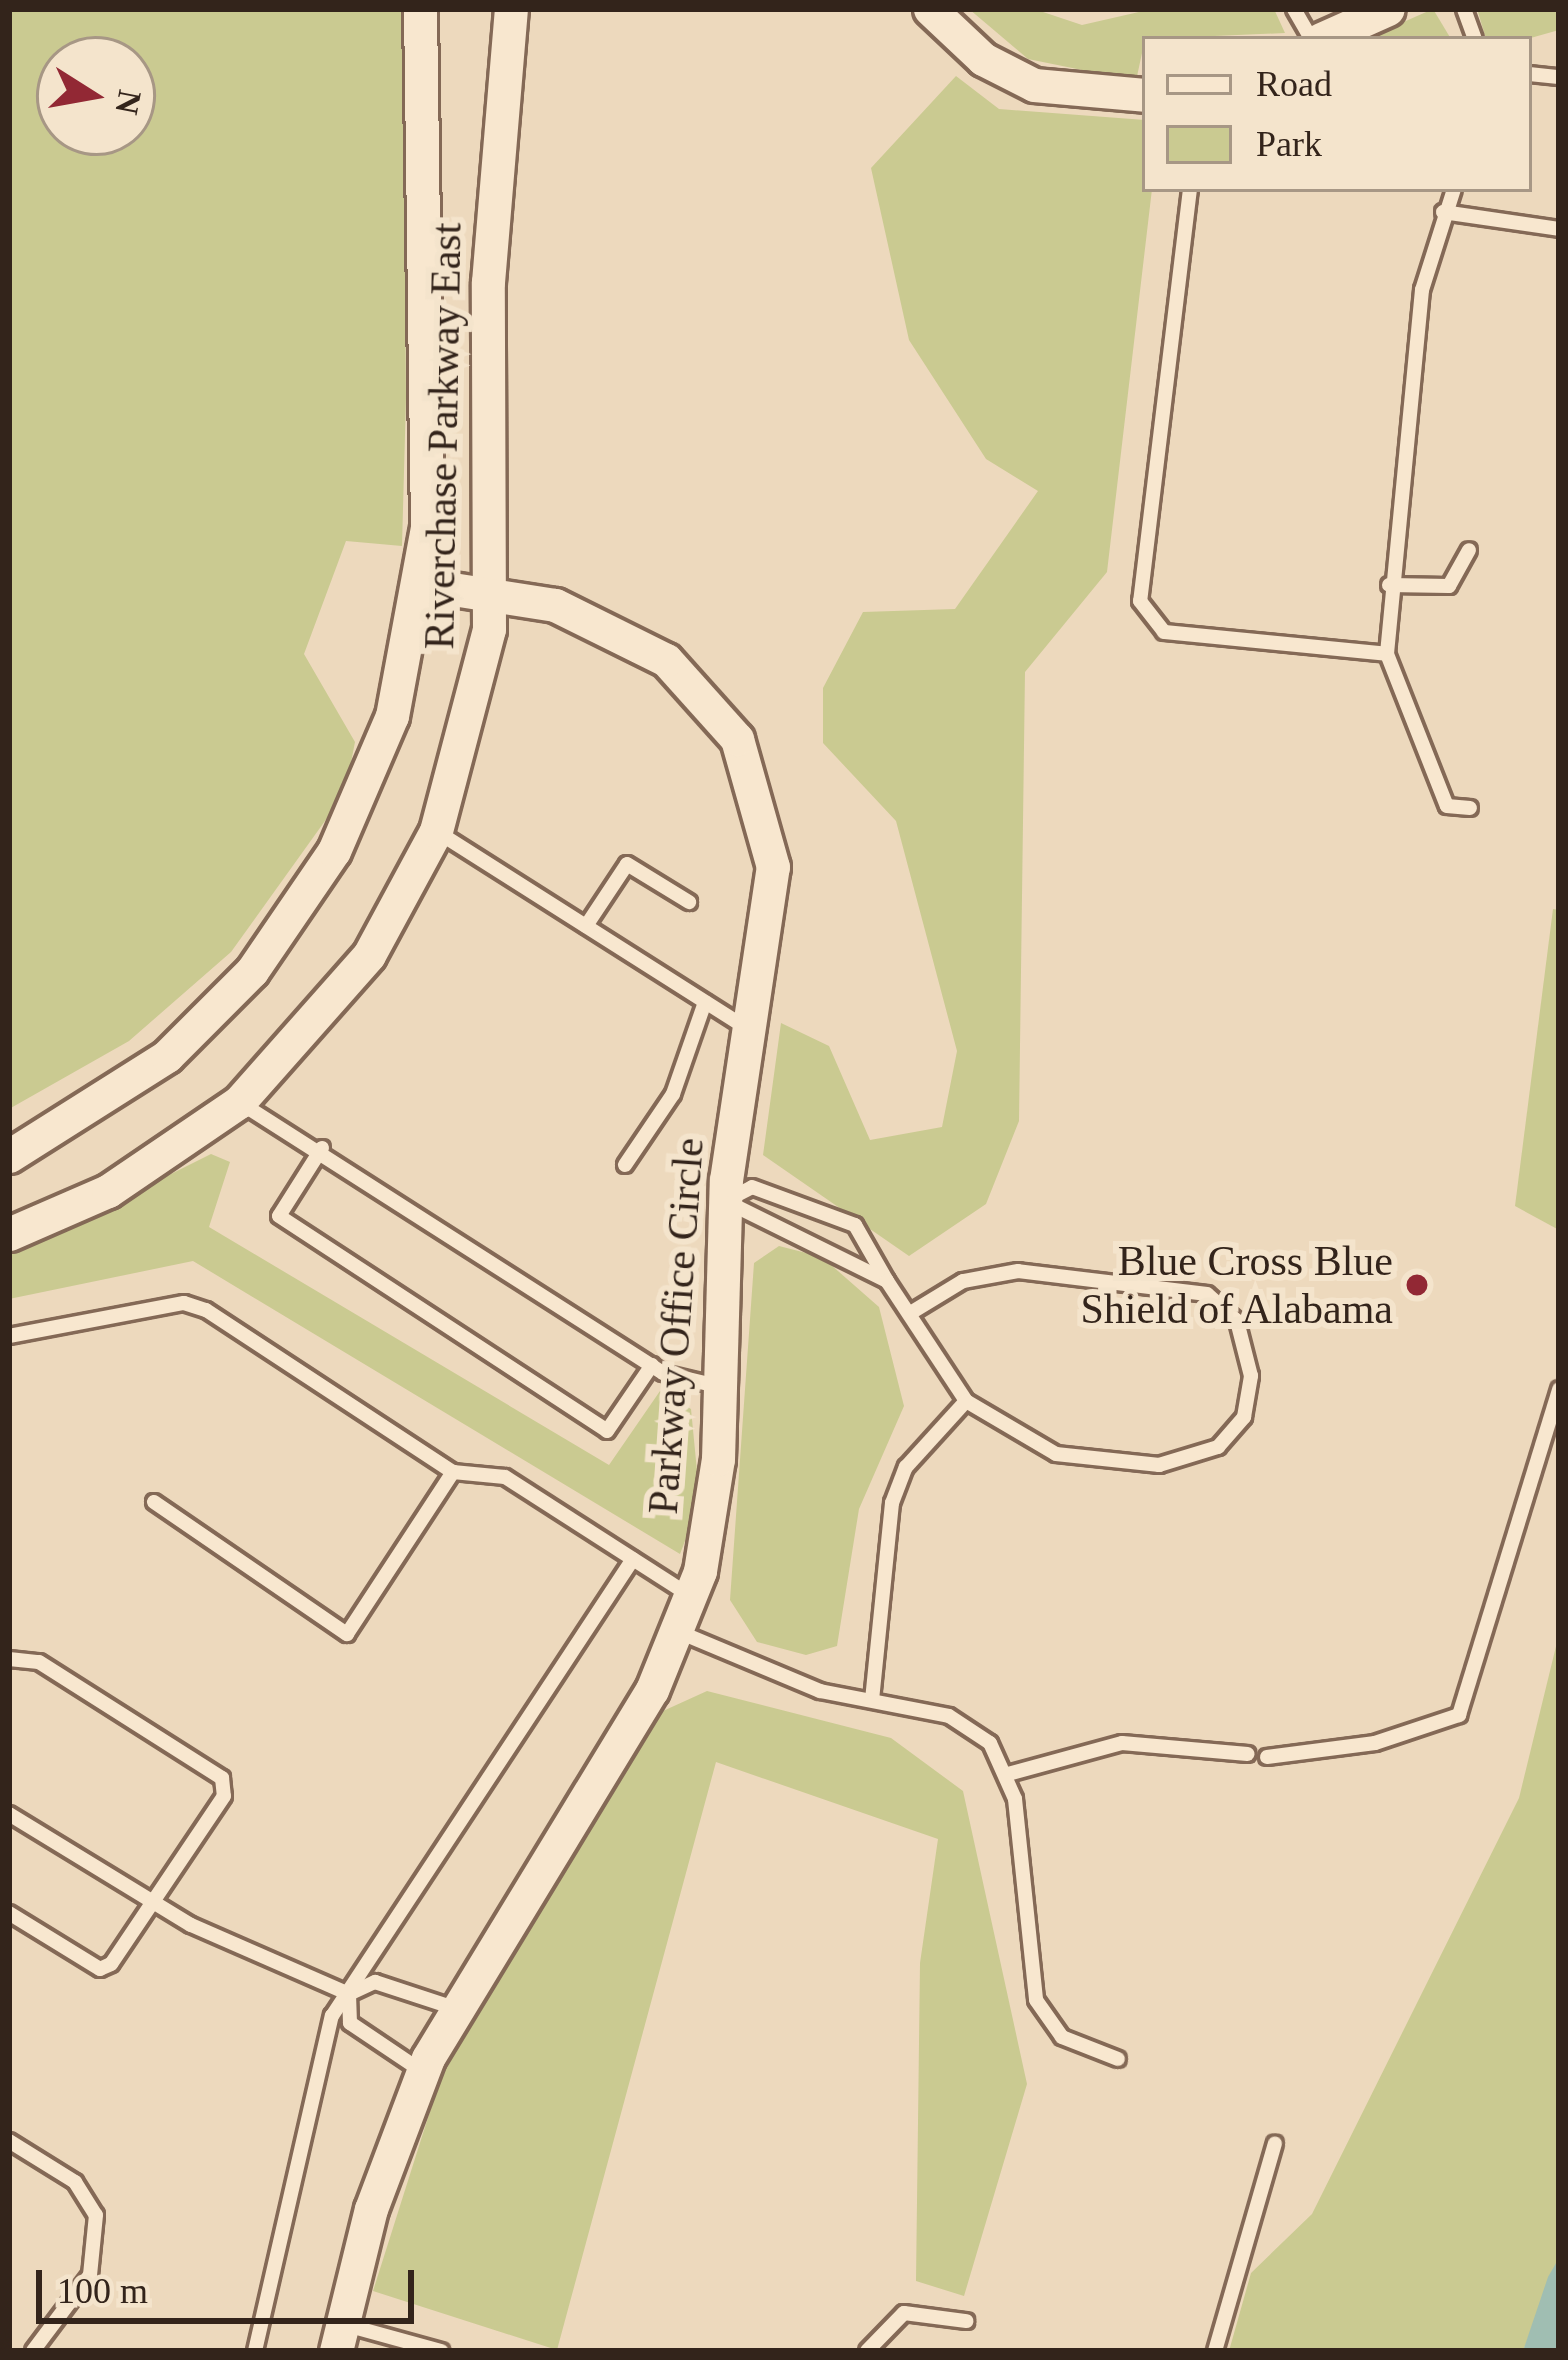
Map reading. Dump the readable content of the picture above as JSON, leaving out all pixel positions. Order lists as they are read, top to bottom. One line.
{"streets":{"street":["Riverchase Parkway East","Parkway Office Circle"]},"crossings":[["Riverchase Parkway East","Parkway Office Circle"]],"places":["Blue Cross Blue Shield of Alabama"],"legend":["Road","Park"],"scale_bar":"100 m","north":"right"}
